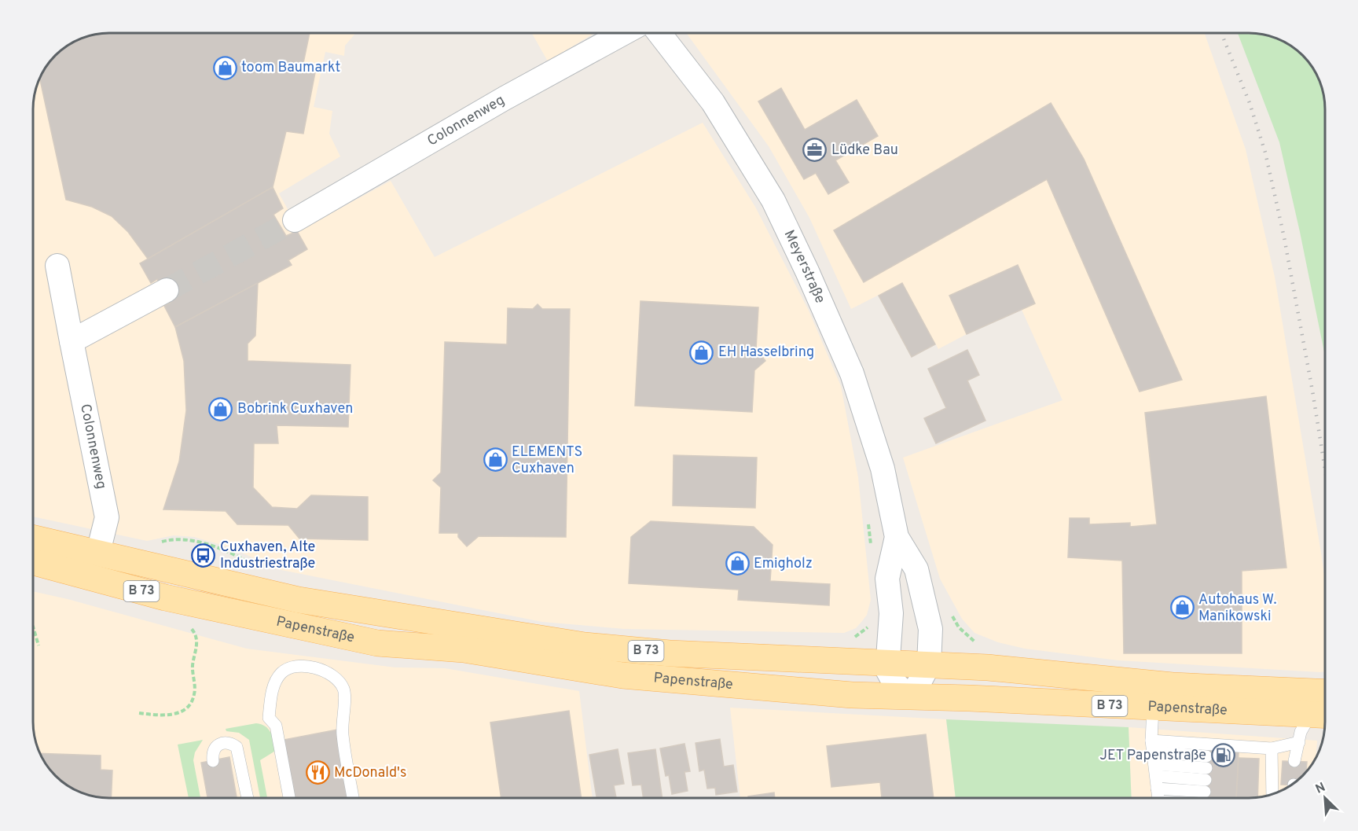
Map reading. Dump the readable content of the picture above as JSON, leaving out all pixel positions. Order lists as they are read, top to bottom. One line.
{"streets":{"main road":["B 73","Papenstraße"],"street":["Colonnenweg","Meyerstraße"]},"crossings":[["Colonnenweg","Papenstraße"],["Meyerstraße","Papenstraße"]],"places":{"shop":["toom Baumarkt","EH Hasselbring","Bobrink Cuxhaven","ELEMENTS Cuxhaven","Emigholz","Autohaus W. Manikowski"],"office":["Lüdke Bau"],"bus stop":["Cuxhaven, Alte Industriestraße"],"fuel station":["JET Papenstraße"],"restaurant":["McDonald's"]},"north":"top left"}
